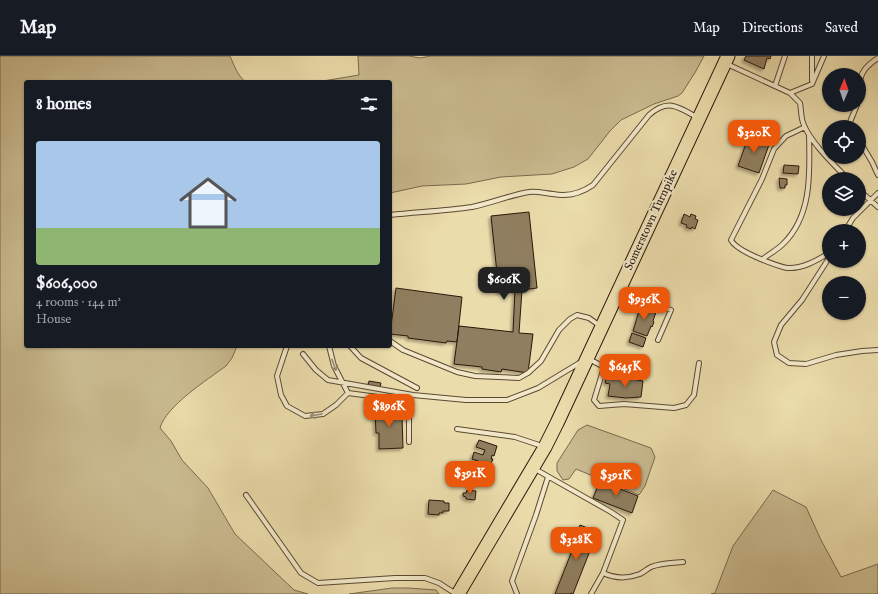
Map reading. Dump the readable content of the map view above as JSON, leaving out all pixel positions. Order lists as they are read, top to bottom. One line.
{"streets":{"main road":["Somerstown Turnpike"]},"north":"top","page":{"header":"Map","nav":["Map","Directions","Saved"],"map_buttons":["+","−"],"heading":"8 homes","price":["$320K","$606K","$936K","$645K","$896K","$391K","$391K","$328K"],"list":[{"name":"$606,000","note":"4 rooms · 144 m² · House"}]}}
